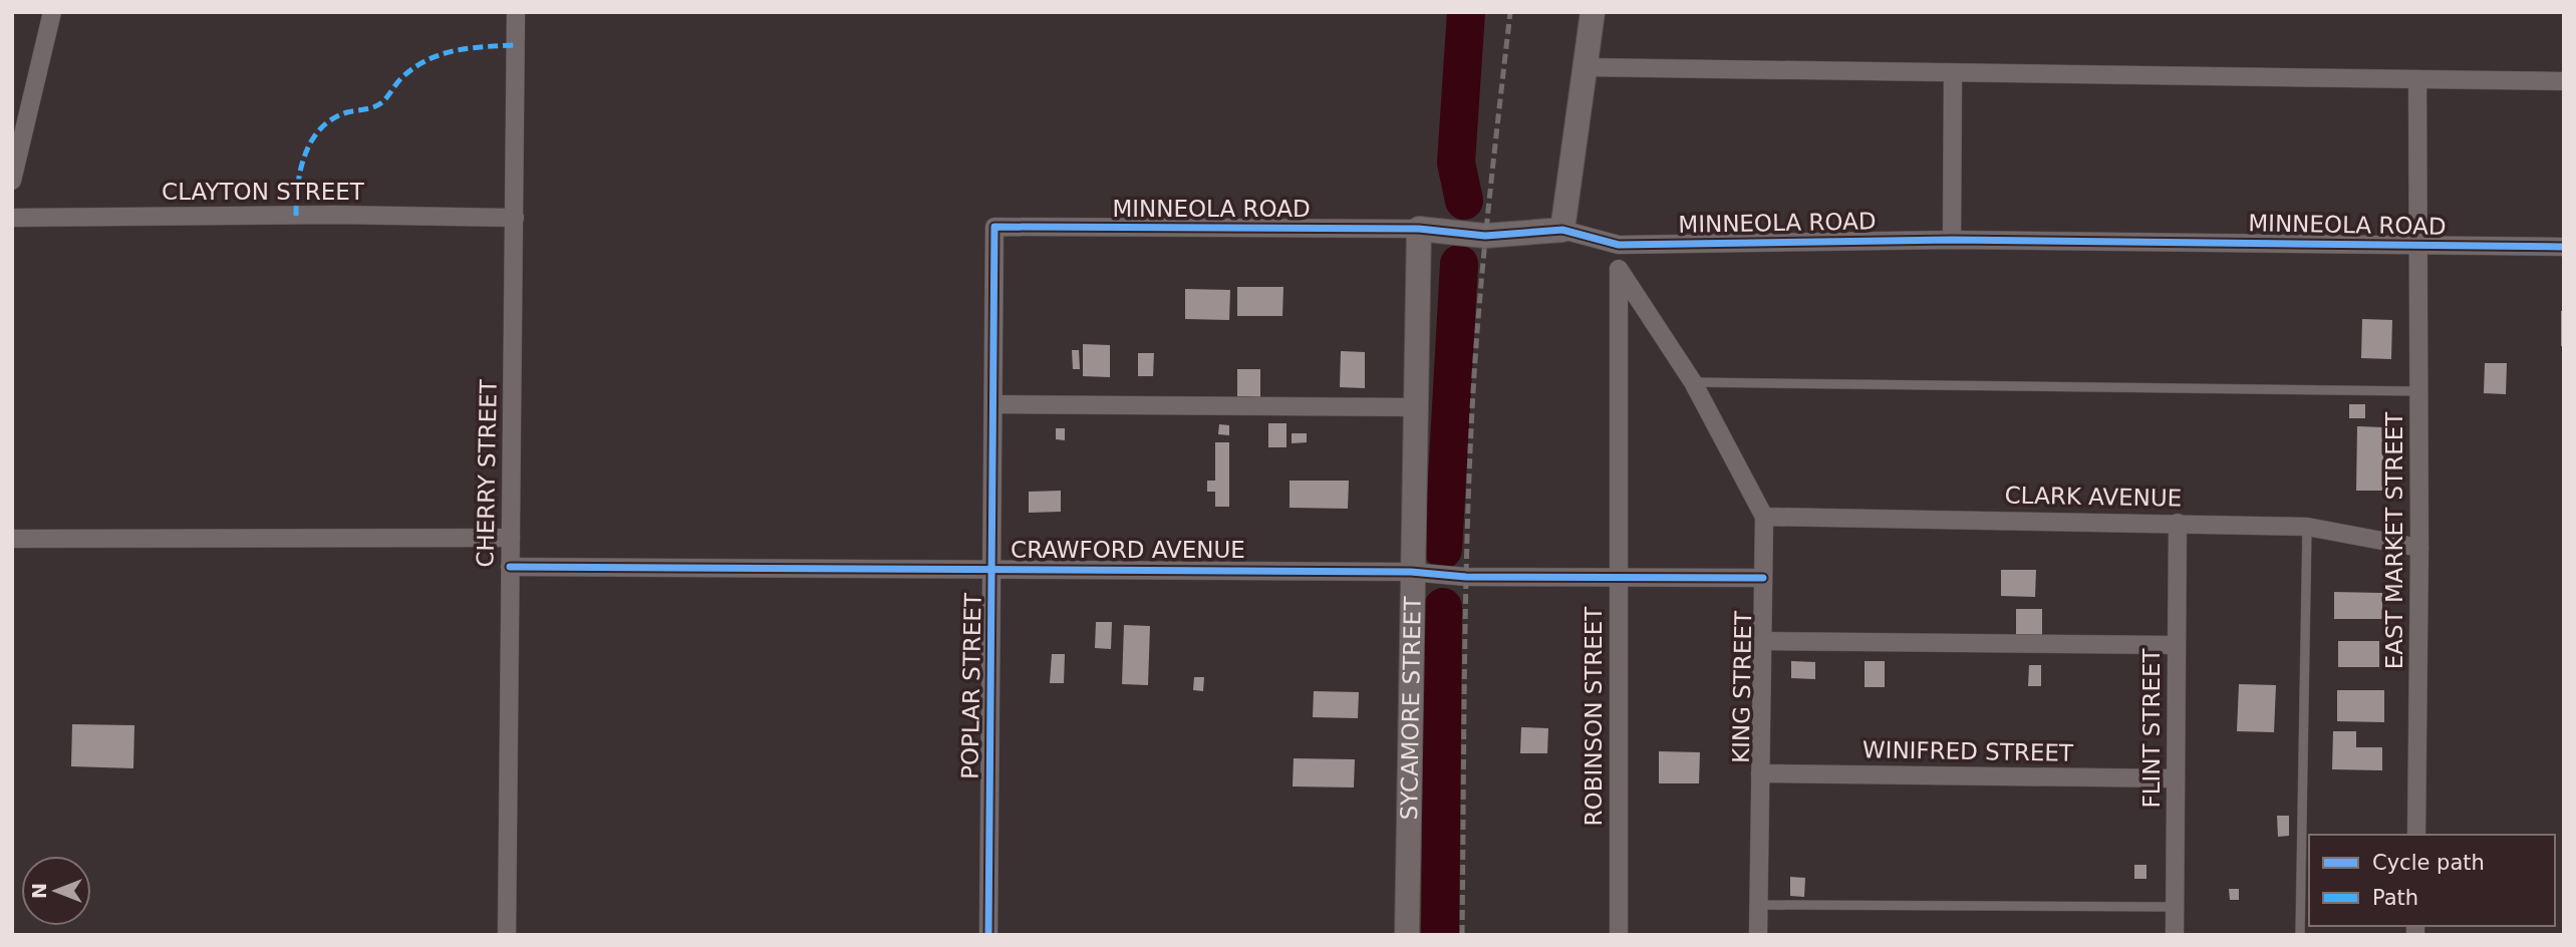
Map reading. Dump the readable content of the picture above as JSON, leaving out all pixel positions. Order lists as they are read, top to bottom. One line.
{"streets":{"street":["CLAYTON STREET","MINNEOLA ROAD","CHERRY STREET","CLARK AVENUE","EAST MARKET STREET","CRAWFORD AVENUE","POPLAR STREET","KING STREET","SYCAMORE STREET","ROBINSON STREET","FLINT STREET","WINIFRED STREET"]},"crossings":[["CLAYTON STREET","CHERRY STREET"],["MINNEOLA ROAD","EAST MARKET STREET"],["MINNEOLA ROAD","POPLAR STREET"],["MINNEOLA ROAD","SYCAMORE STREET"],["MINNEOLA ROAD","ROBINSON STREET"],["CHERRY STREET","CRAWFORD AVENUE"],["CLARK AVENUE","EAST MARKET STREET"],["CLARK AVENUE","KING STREET"],["CLARK AVENUE","FLINT STREET"],["CRAWFORD AVENUE","POPLAR STREET"],["CRAWFORD AVENUE","KING STREET"],["CRAWFORD AVENUE","SYCAMORE STREET"],["CRAWFORD AVENUE","ROBINSON STREET"],["KING STREET","ROBINSON STREET"],["KING STREET","WINIFRED STREET"],["FLINT STREET","WINIFRED STREET"]],"legend":["Cycle path","Path"],"north":"left"}
